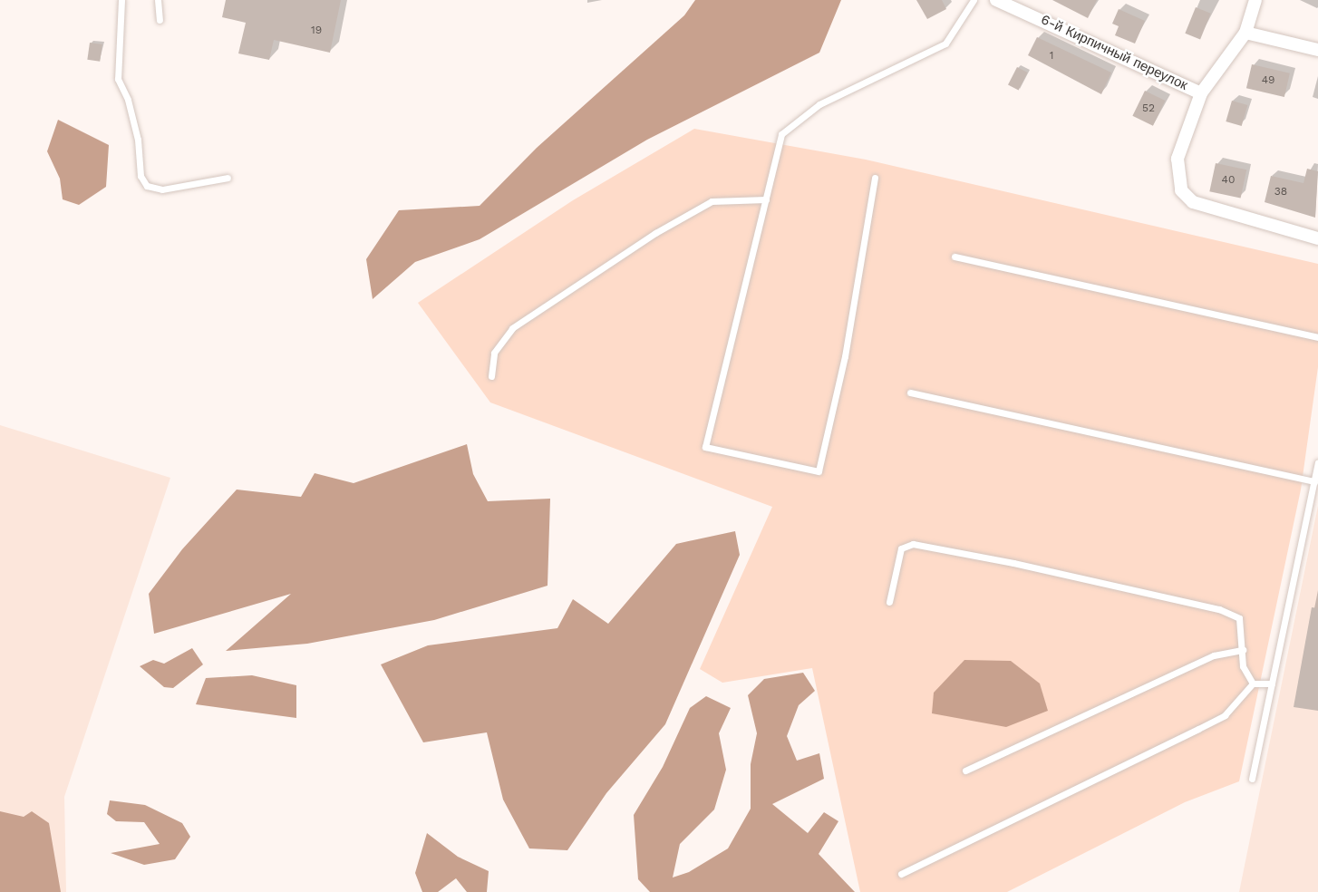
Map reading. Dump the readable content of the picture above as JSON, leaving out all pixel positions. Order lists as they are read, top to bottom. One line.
{"streets":{"street":["6-й Кирпичный переулок"]},"house_numbers":["19","1","49","52","40","38"]}
